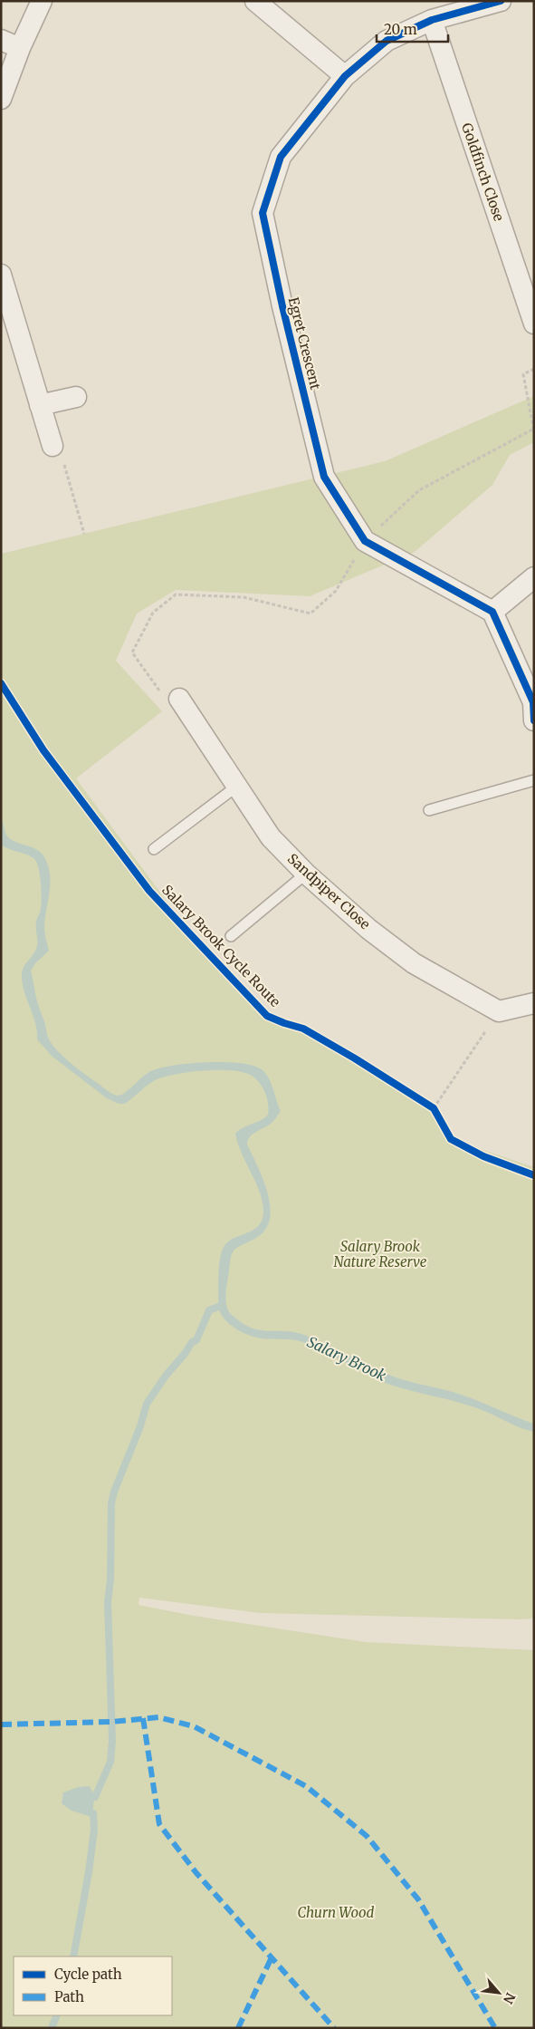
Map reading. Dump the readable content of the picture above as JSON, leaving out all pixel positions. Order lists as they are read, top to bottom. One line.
{"streets":{"street":["Goldfinch Close","Egret Crescent","Sandpiper Close"],"cycle path":["Salary Brook Cycle Route"]},"crossings":[["Goldfinch Close","Egret Crescent"]],"water":["Salary Brook"],"parks":["Salary Brook Nature Reserve","Churn Wood"],"legend":["Cycle path","Path"],"scale_bar":"20 m","north":"bottom right"}
